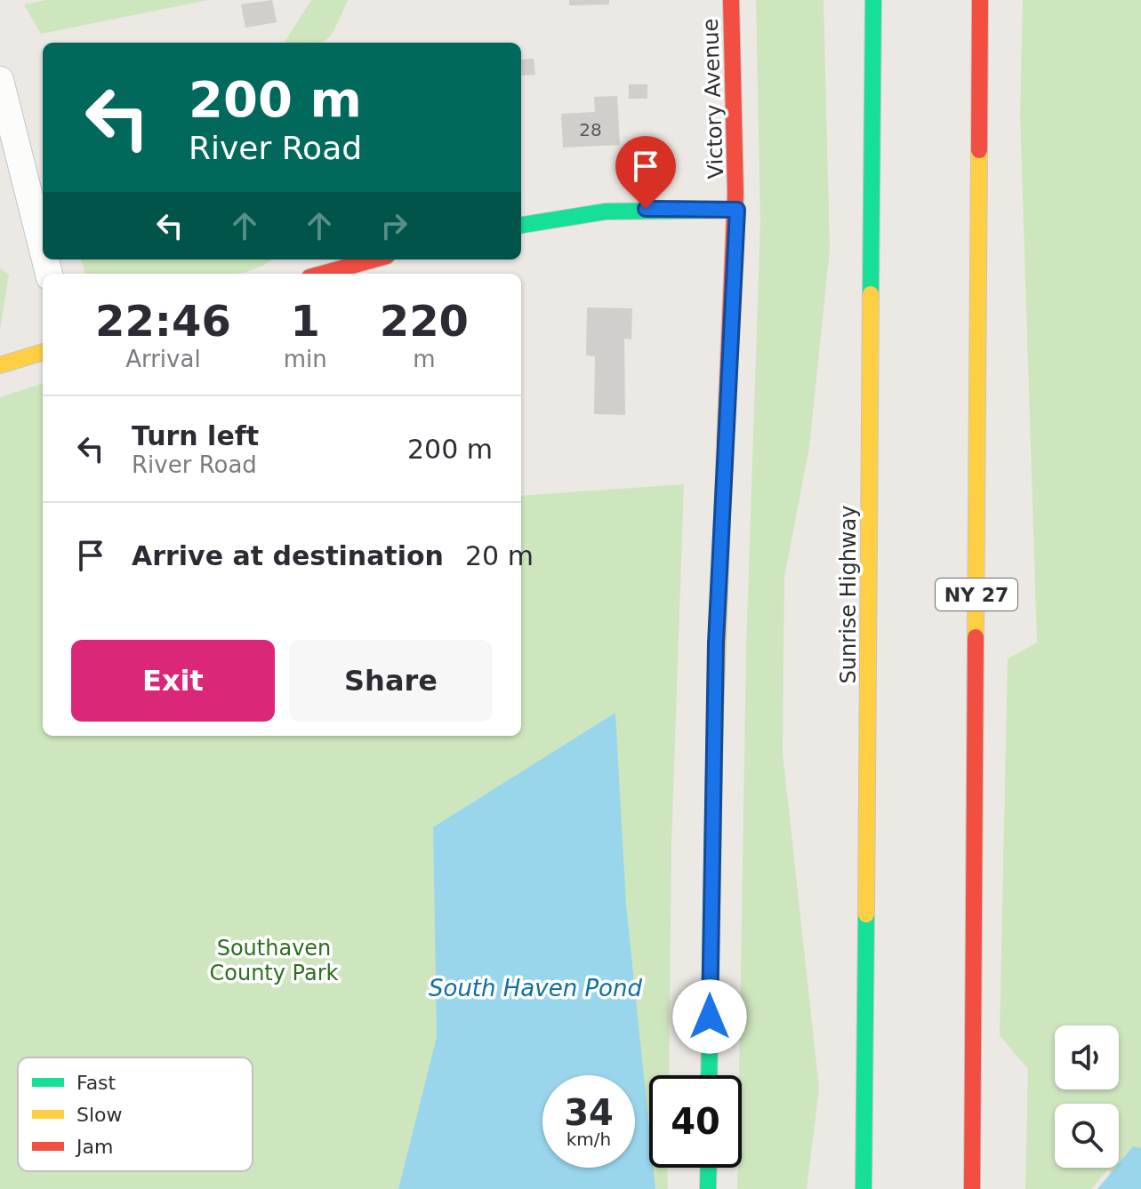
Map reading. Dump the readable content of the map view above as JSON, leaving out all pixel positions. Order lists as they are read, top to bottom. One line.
{"streets":{"main road":["Victory Avenue","Sunrise Highway","NY 27"]},"water":["South Haven Pond"],"parks":["Southaven County Park"],"house_numbers":["28"],"legend":["Fast","Slow","Jam"],"page":{"turn":["200 m","River Road"],"eta":["22:46","Arrival","1","min","220","m"],"list":[{"name":"Turn left","note":"River Road","value":"200 m"},{"name":"Arrive at destination","value":"20 m"}],"buttons":["Exit","Share"],"speed":"34 km/h","limit":"40"}}
